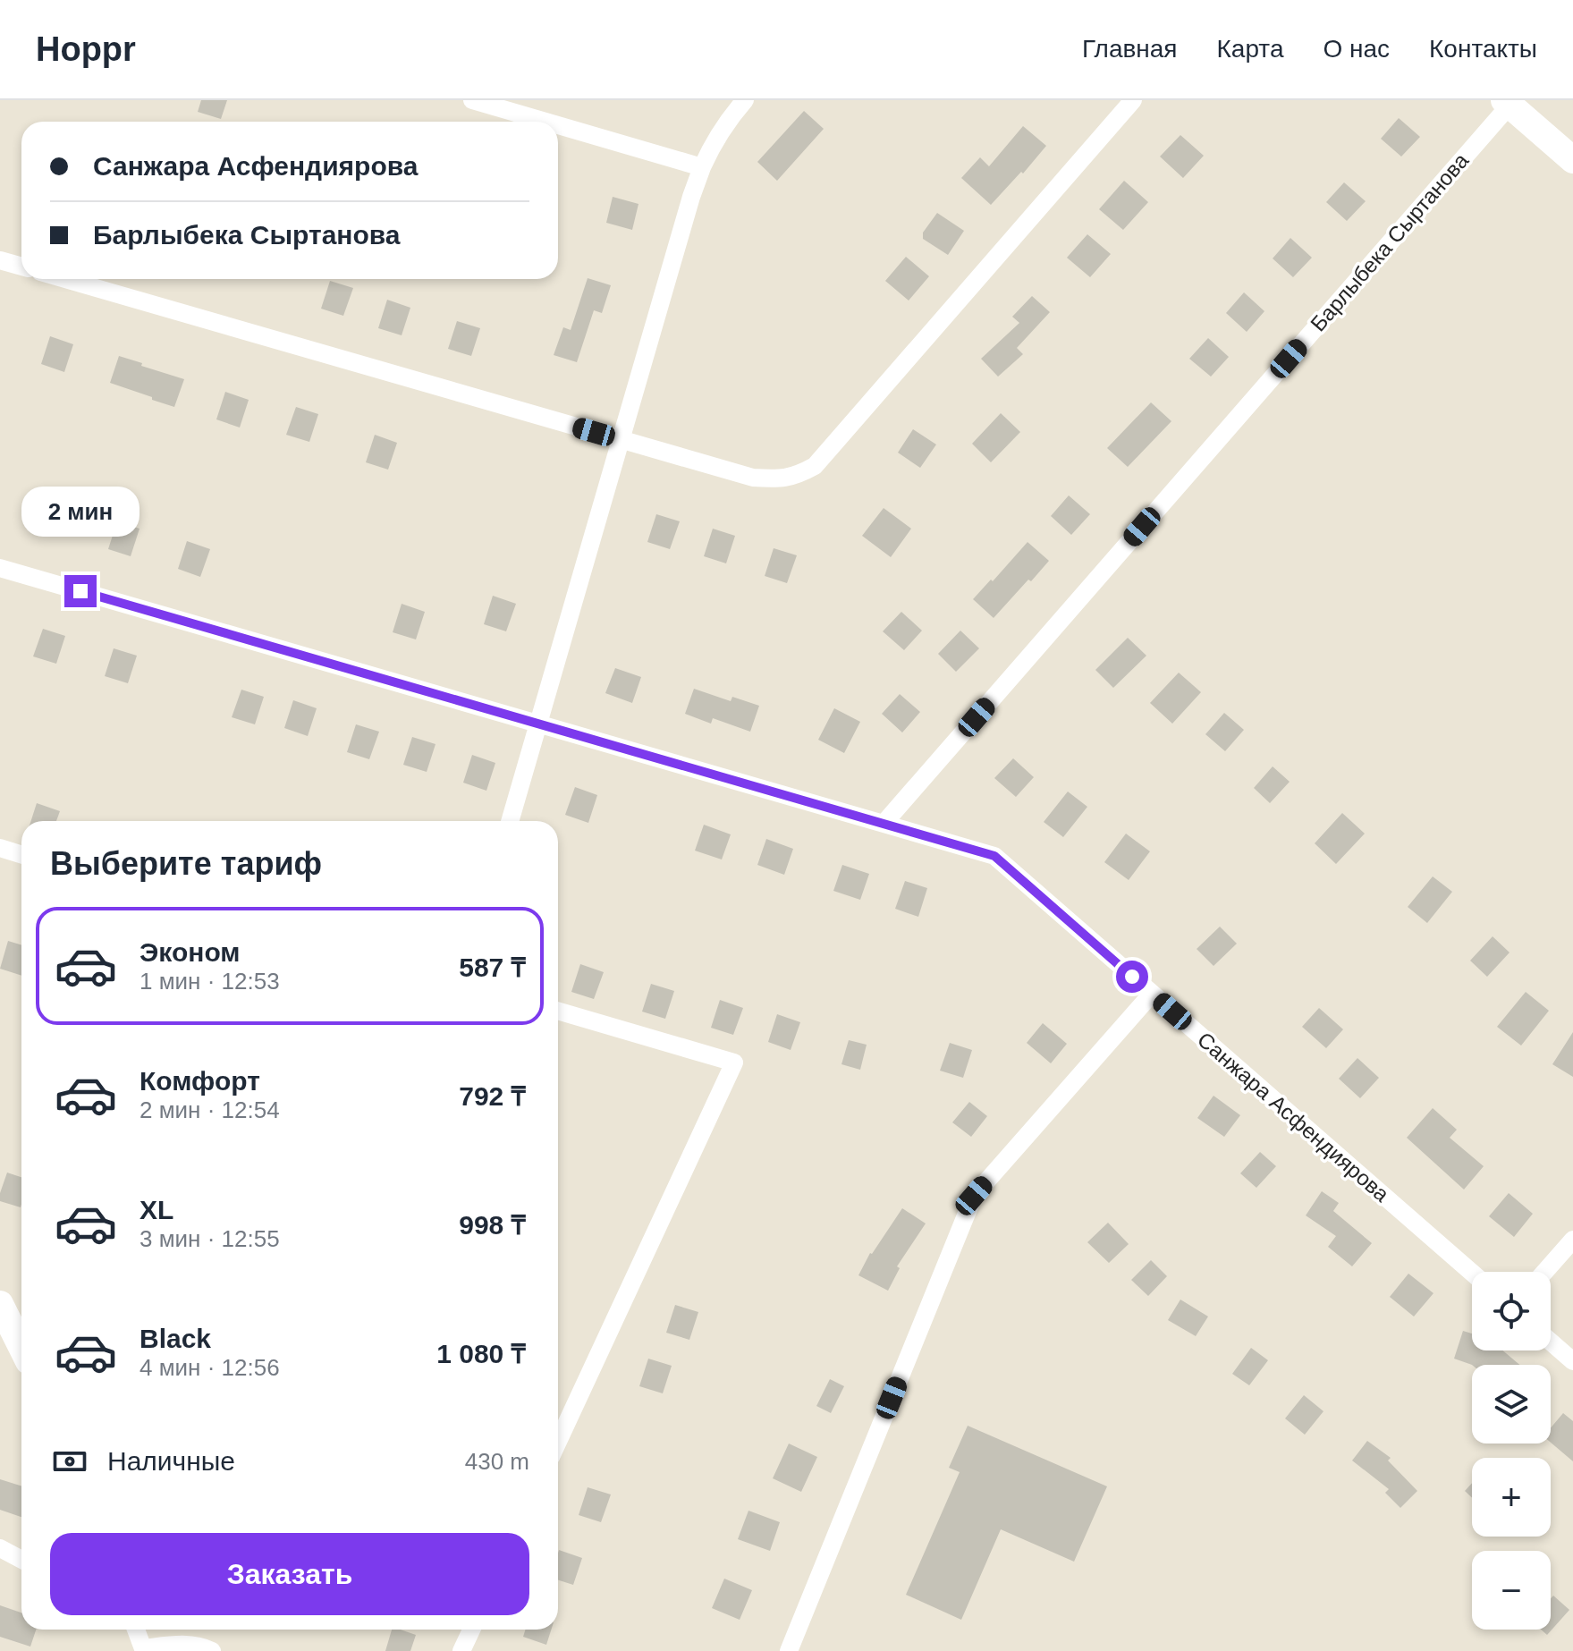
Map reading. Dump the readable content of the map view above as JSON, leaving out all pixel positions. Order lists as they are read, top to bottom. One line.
{"streets":{"street":["Барлыбека Сыртанова","Санжара Асфендиярова"]},"crossings":[["Барлыбека Сыртанова","Санжара Асфендиярова"]],"page":{"header":"Hoppr","nav":["Главная","Карта","О нас","Контакты"],"banner":["Санжара Асфендиярова","Барлыбека Сыртанова"],"bubble":"2 мин","heading":"Выберите тариф","list":[{"name":"Эконом","note":"1 мин · 12:53","value":"587 ₸"},{"name":"Комфорт","note":"2 мин · 12:54","value":"792 ₸"},{"name":"XL","note":"3 мин · 12:55","value":"998 ₸"},{"name":"Black","note":"4 мин · 12:56","value":"1 080 ₸"}],"map_buttons":["+","−"],"pay":["Наличные","430 m"],"buttons":"Заказать"}}
